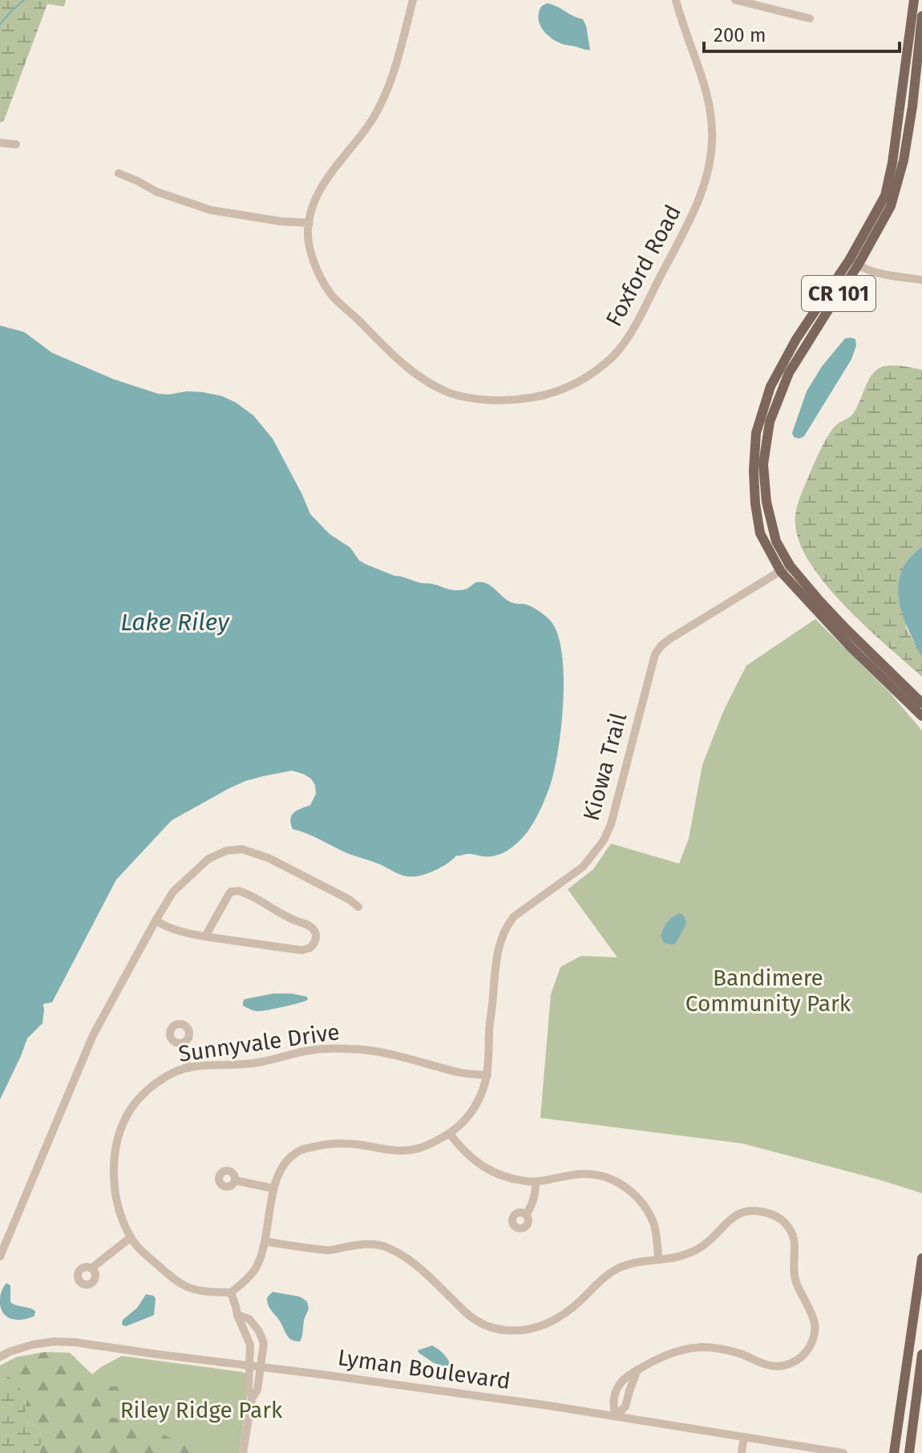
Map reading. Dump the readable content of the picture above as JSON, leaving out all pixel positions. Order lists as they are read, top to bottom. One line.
{"streets":{"main road":["CR 101"],"street":["Foxford Road","Kiowa Trail","Sunnyvale Drive","Lyman Boulevard"]},"crossings":[["CR 101","Kiowa Trail"],["Kiowa Trail","Sunnyvale Drive"]],"water":["Lake Riley"],"parks":["Bandimere Community Park","Riley Ridge Park"],"scale_bar":"200 m"}
